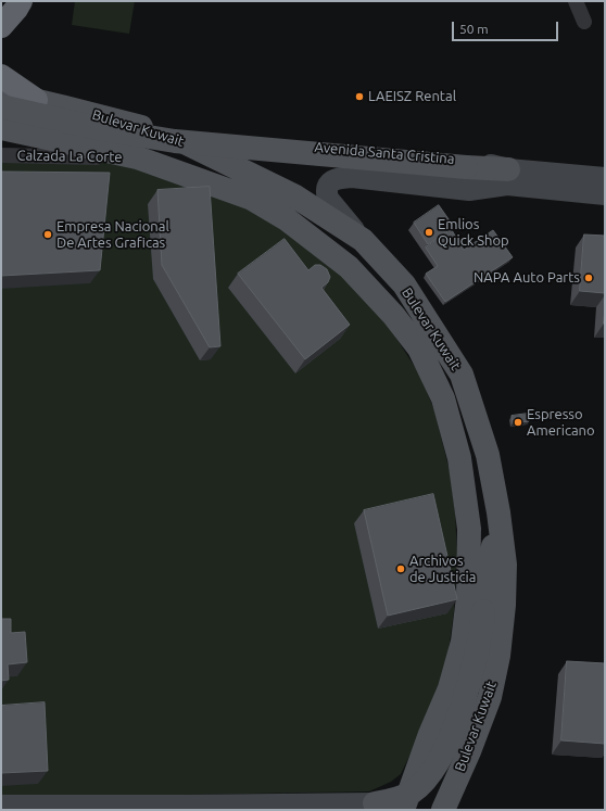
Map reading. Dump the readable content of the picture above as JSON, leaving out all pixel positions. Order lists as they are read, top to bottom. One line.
{"streets":{"main road":["Bulevar Kuwait"],"street":["Avenida Santa Cristina","Calzada La Corte"]},"crossings":[["Bulevar Kuwait","Avenida Santa Cristina"],["Bulevar Kuwait","Calzada La Corte"]],"places":["LAEISZ Rental","Emlios Quick Shop","Empresa Nacional De Artes Graficas","NAPA Auto Parts","Espresso Americano","Archivos de Justicia"],"scale_bar":"50 m"}
